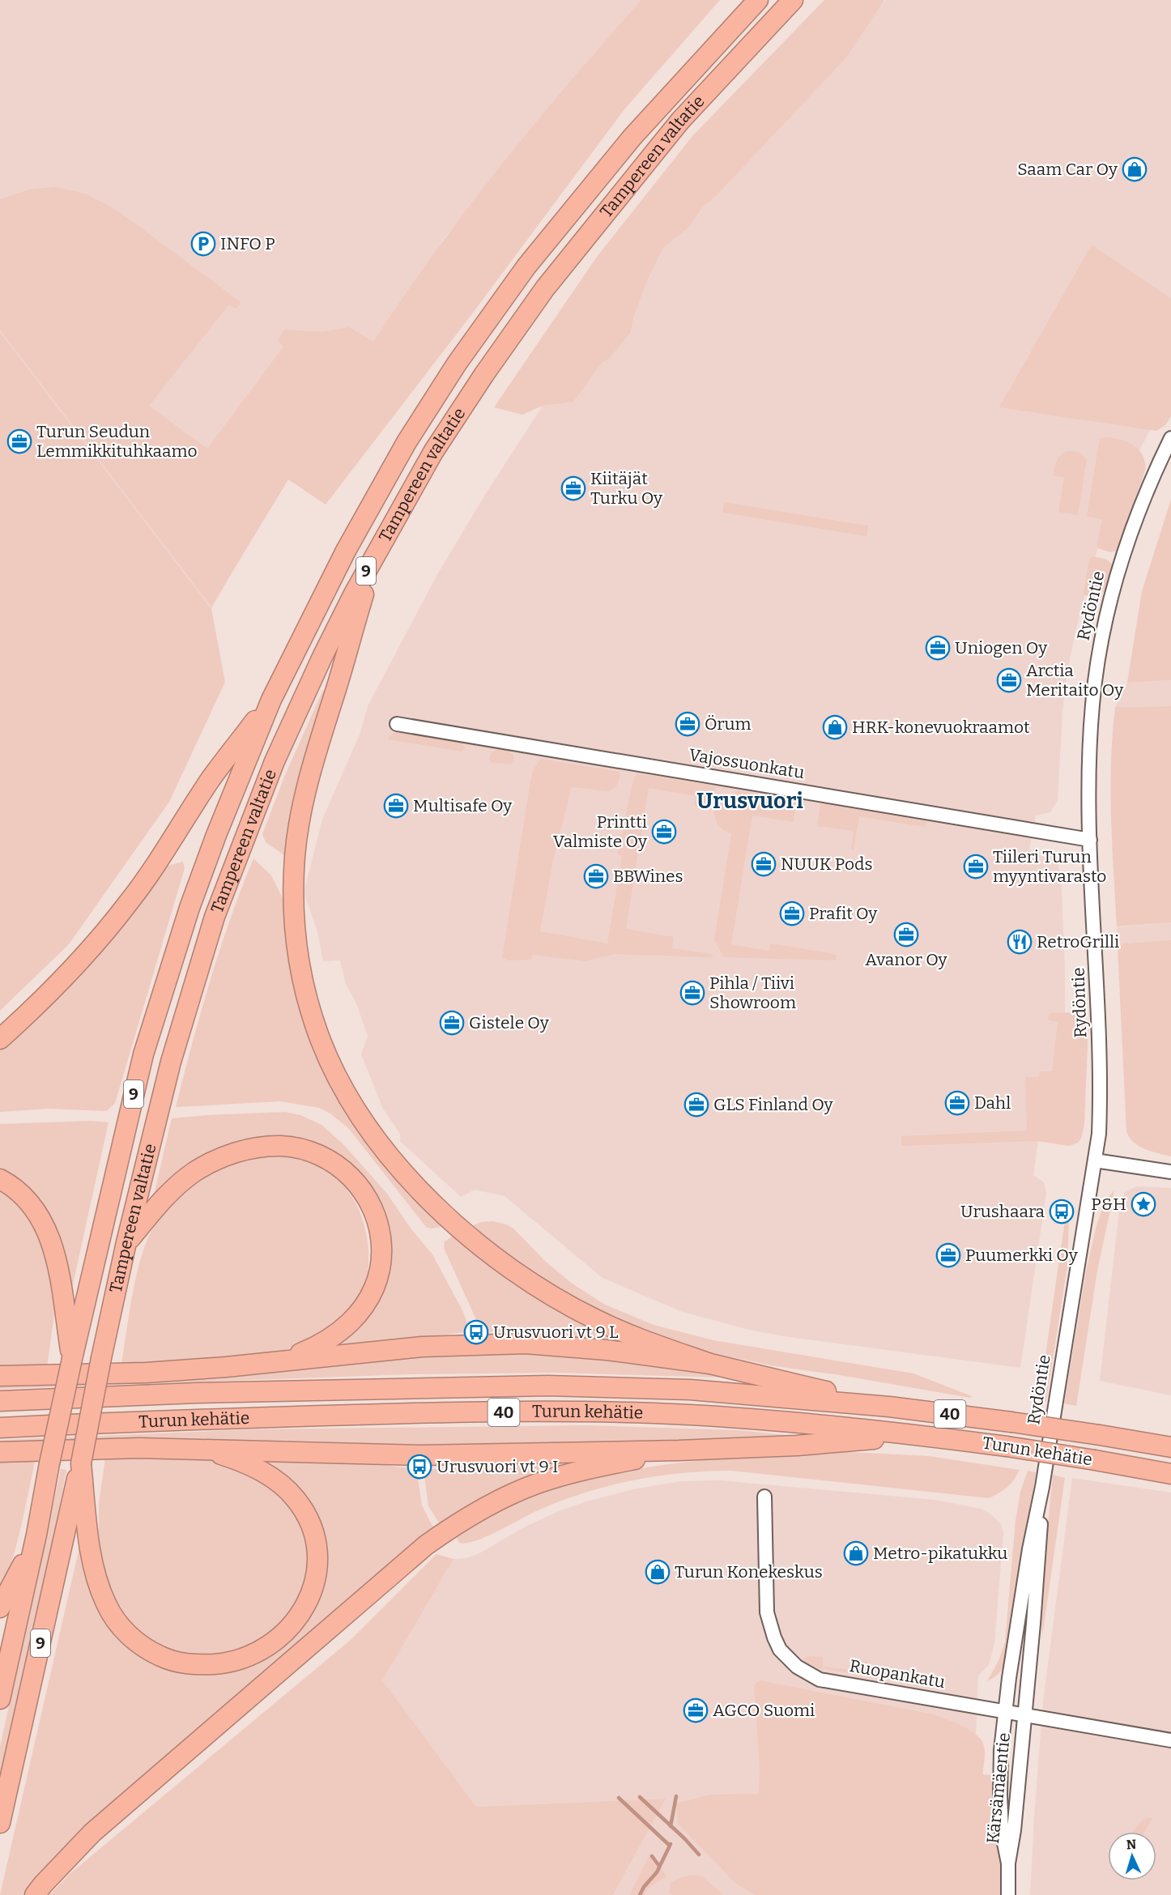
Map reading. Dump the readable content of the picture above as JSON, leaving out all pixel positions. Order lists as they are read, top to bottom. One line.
{"streets":{"highway":["Tampereen valtatie","9","40","Turun kehätie"],"street":["Rydöntie","Vajossuonkatu","Ruopankatu","Kärsämäentie"]},"crossings":[["Rydöntie","Vajossuonkatu"],["Rydöntie","Ruopankatu"],["Rydöntie","Kärsämäentie"],["Ruopankatu","Kärsämäentie"]],"districts":["Urusvuori"],"places":{"shop":["Saam Car Oy","HRK-konevuokraamot","Metro-pikatukku","Turun Konekeskus"],"parking":["INFO P"],"office":["Turun Seudun Lemmikkituhkaamo","Kiitäjät Turku Oy","Uniogen Oy","Arctia Meritaito Oy","Örum","Multisafe Oy","Printti Valmiste Oy","NUUK Pods","Tiileri Turun myyntivarasto","BBWines","Prafit Oy","Avanor Oy","Pihla / Tiivi Showroom","Gistele Oy","Dahl","GLS Finland Oy","Puumerkki Oy","AGCO Suomi"],"restaurant":["RetroGrilli"],"place":["P&H"],"bus stop":["Urushaara","Urusvuori vt 9 L","Urusvuori vt 9 I"]},"north":"top"}
